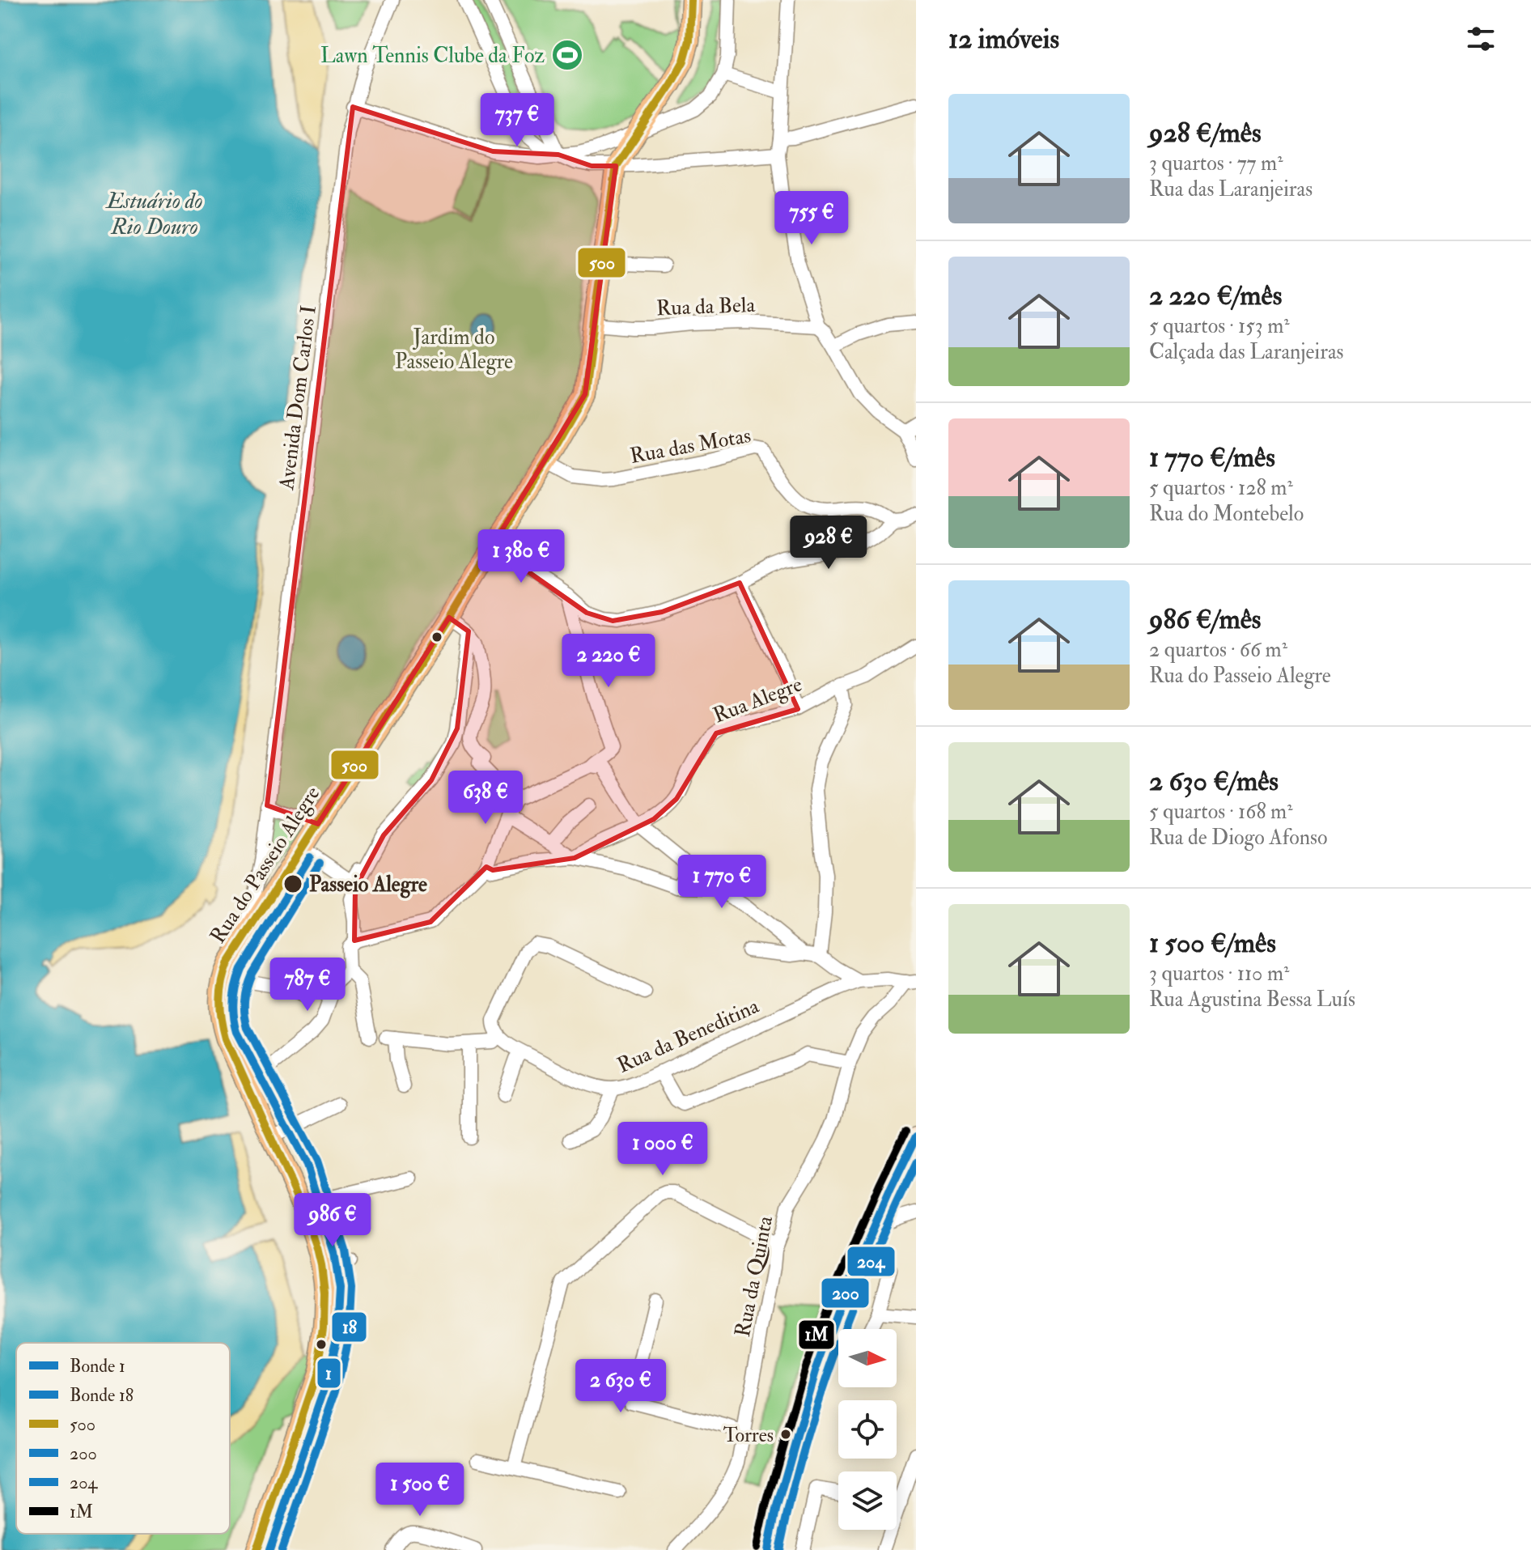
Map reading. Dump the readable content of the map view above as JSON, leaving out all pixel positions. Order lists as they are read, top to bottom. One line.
{"streets":{"main road":["Rua do Passeio Alegre"],"street":["Rua da Bela","Avenida Dom Carlos I","Rua das Motas","Rua Alegre","Rua da Beneditina","Rua da Quinta"]},"crossings":[["Rua da Bela","Rua do Passeio Alegre"],["Avenida Dom Carlos I","Rua do Passeio Alegre"],["Rua das Motas","Rua do Passeio Alegre"]],"water":["Estuário do Rio Douro"],"parks":["Jardim do Passeio Alegre"],"places":{"sports":["Lawn Tennis Clube da Foz"],"other":["Passeio Alegre","Torres"]},"lines":["transit line 500","tram line 1","tram line 18","transit line 1M","transit line 200","transit line 204"],"legend":["Bonde 1","Bonde 18","500","200","204","1M"],"north":"right","page":{"heading":"12 imóveis","list":[{"name":"928 €/mês","note":"3 quartos · 77 m² · Rua das Laranjeiras"},{"name":"2 220 €/mês","note":"5 quartos · 153 m² · Calçada das Laranjeiras"},{"name":"1 770 €/mês","note":"5 quartos · 128 m² · Rua do Montebelo"},{"name":"986 €/mês","note":"2 quartos · 66 m² · Rua do Passeio Alegre"},{"name":"2 630 €/mês","note":"5 quartos · 168 m² · Rua de Diogo Afonso"},{"name":"1 500 €/mês","note":"3 quartos · 110 m² · Rua Agustina Bessa Luís"}],"price":["737 €","755 €","928 €","1 380 €","2 220 €","638 €","1 770 €","787 €","1 000 €","986 €","2 630 €","1 500 €"]}}
